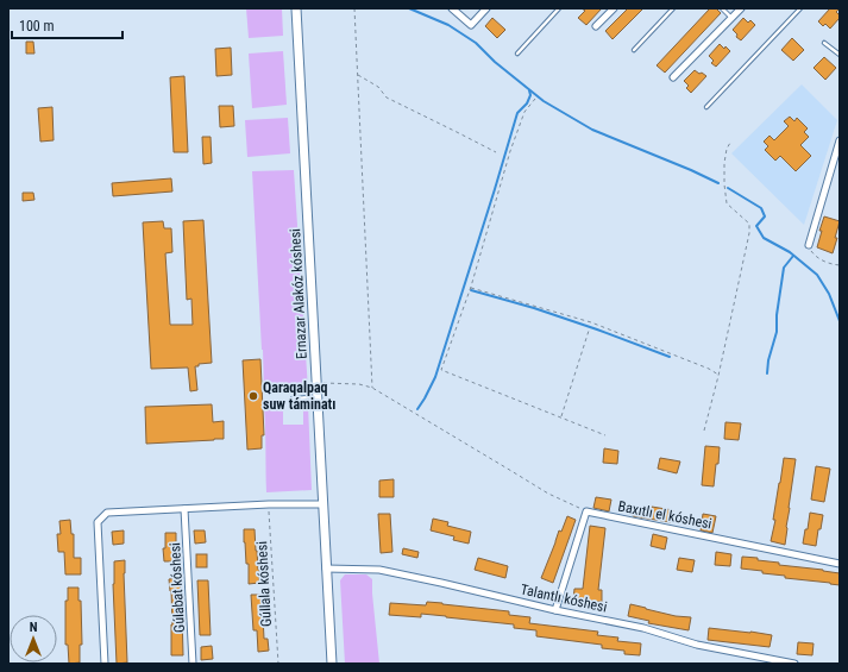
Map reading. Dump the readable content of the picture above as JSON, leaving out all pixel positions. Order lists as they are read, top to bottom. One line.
{"streets":{"main road":["Ernazar Alakóz kóshesi"],"street":["Baxıtlı el kóshesi","Gúlabat kóshesi","Talantlı kóshesi"],"path":["Gúllala kóshesi"]},"crossings":[["Ernazar Alakóz kóshesi","Talantlı kóshesi"]],"places":["Qaraqalpaq suw táminatı"],"scale_bar":"100 m","north":"top"}
